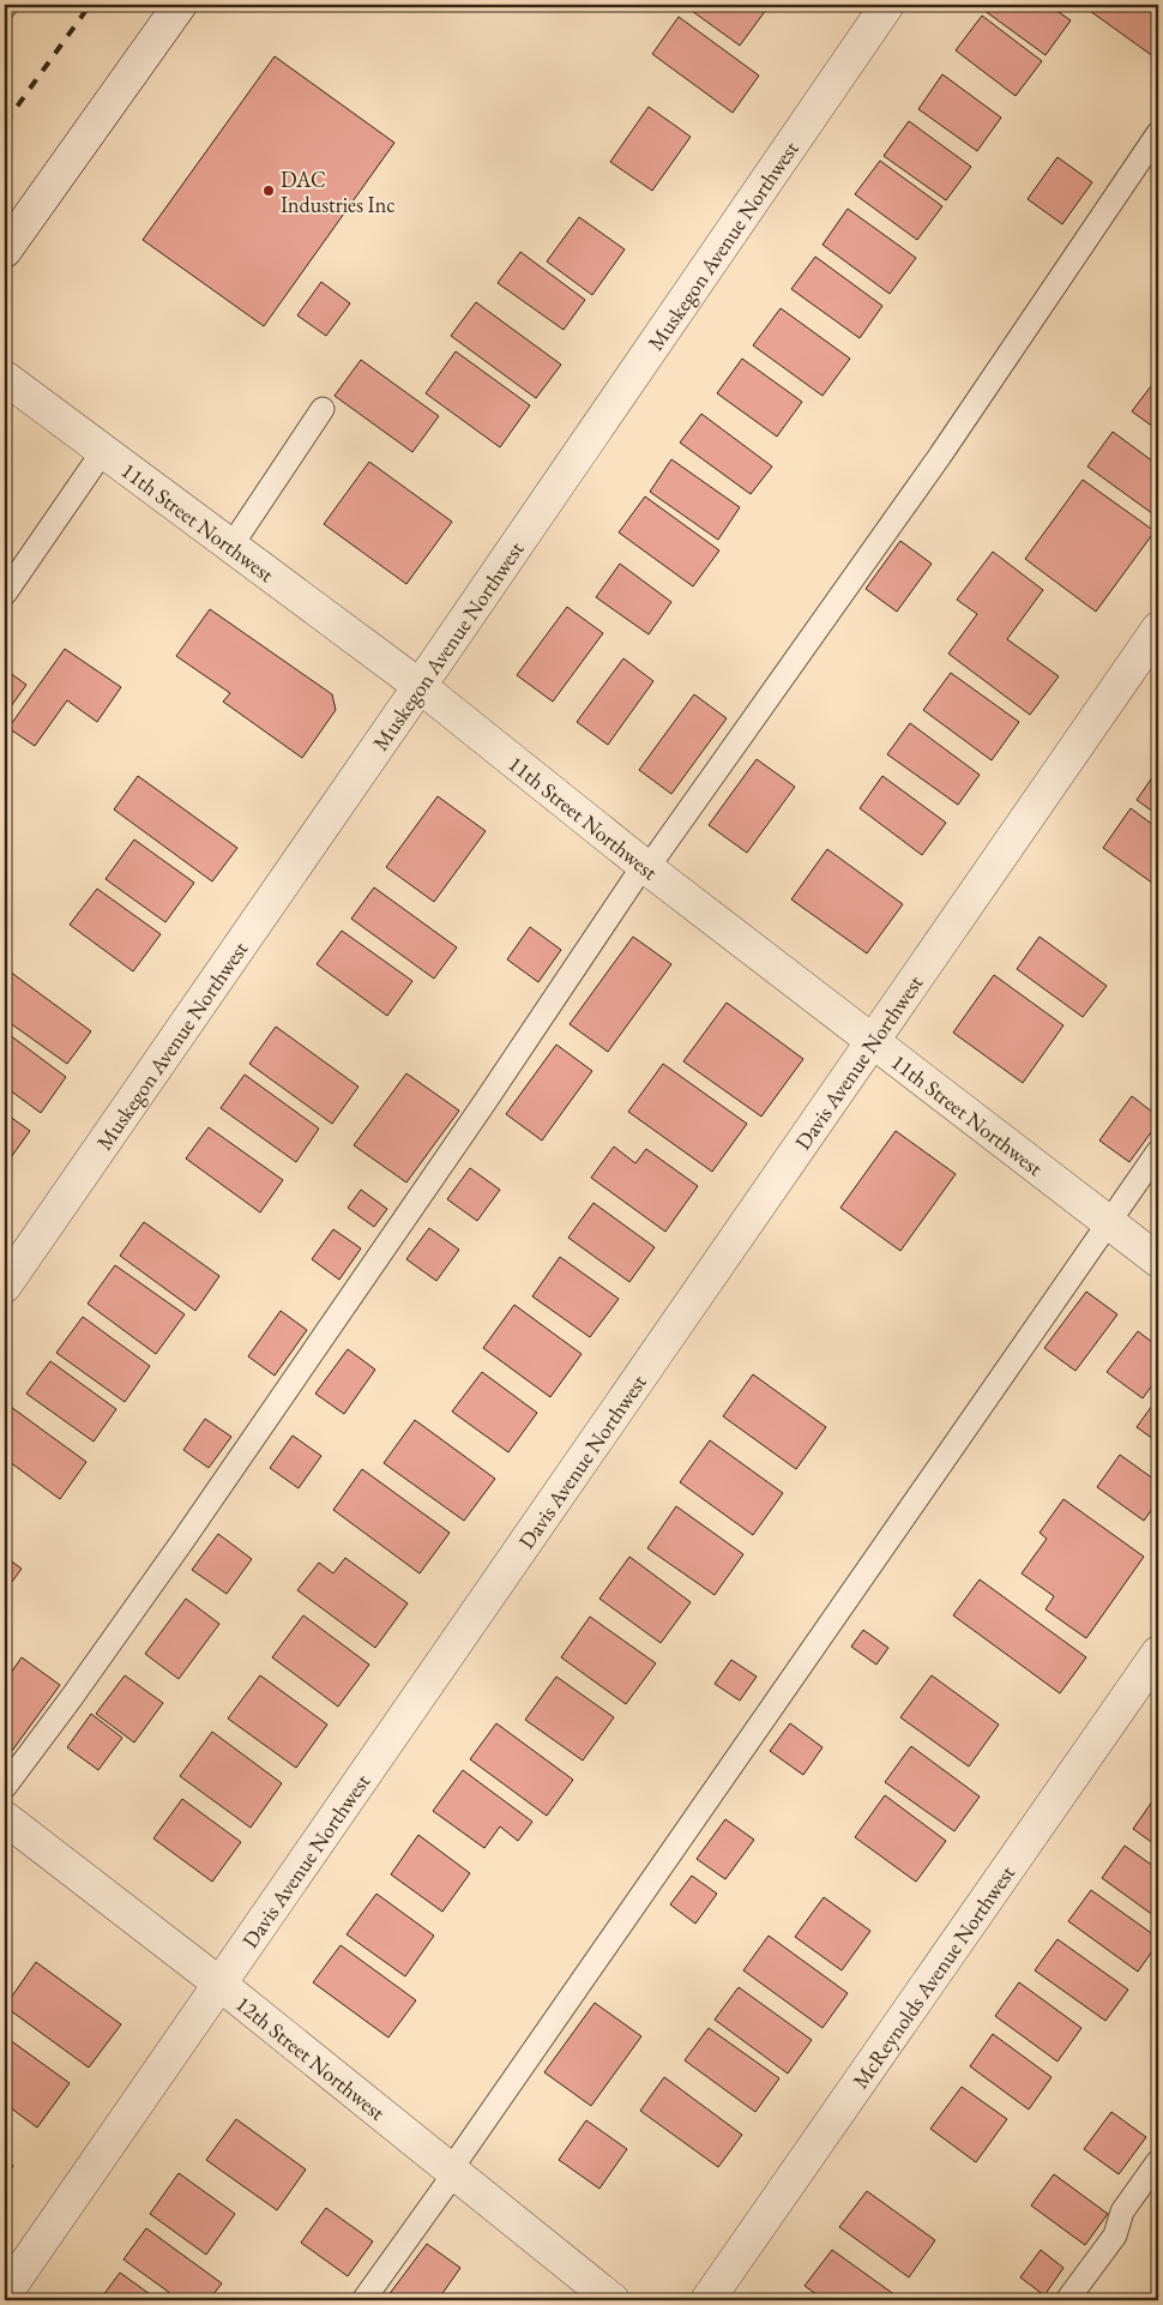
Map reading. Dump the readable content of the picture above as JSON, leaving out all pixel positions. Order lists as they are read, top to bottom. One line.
{"streets":{"street":["Muskegon Avenue Northwest","11th Street Northwest","Davis Avenue Northwest","McReynolds Avenue Northwest","12th Street Northwest"]},"crossings":[["Muskegon Avenue Northwest","11th Street Northwest"],["11th Street Northwest","Davis Avenue Northwest"],["Davis Avenue Northwest","12th Street Northwest"]],"places":["DAC Industries Inc"]}
